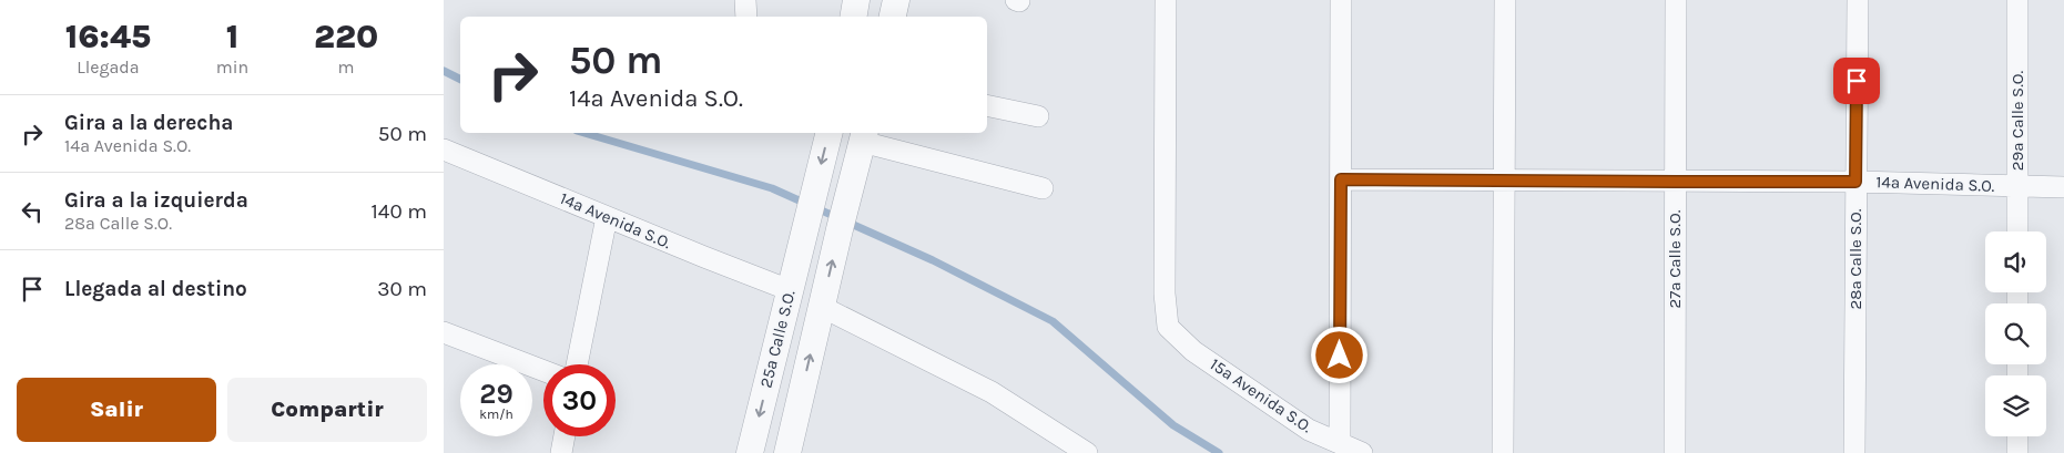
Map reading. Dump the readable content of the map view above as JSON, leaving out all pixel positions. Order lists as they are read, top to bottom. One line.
{"streets":{"street":["29a Calle S.O.","14a Avenida S.O.","27a Calle S.O.","28a Calle S.O.","25a Calle S.O.","15a Avenida S.O."]},"crossings":[["29a Calle S.O.","14a Avenida S.O."],["14a Avenida S.O.","27a Calle S.O."],["14a Avenida S.O.","28a Calle S.O."],["14a Avenida S.O.","25a Calle S.O."]],"page":{"eta":["16:45","Llegada","1","min","220","m"],"turn":["50 m","14a Avenida S.O."],"list":[{"name":"Gira a la derecha","note":"14a Avenida S.O.","value":"50 m"},{"name":"Gira a la izquierda","note":"28a Calle S.O.","value":"140 m"},{"name":"Llegada al destino","value":"30 m"}],"speed":"29 km/h","limit":"30","buttons":["Salir","Compartir"]}}
